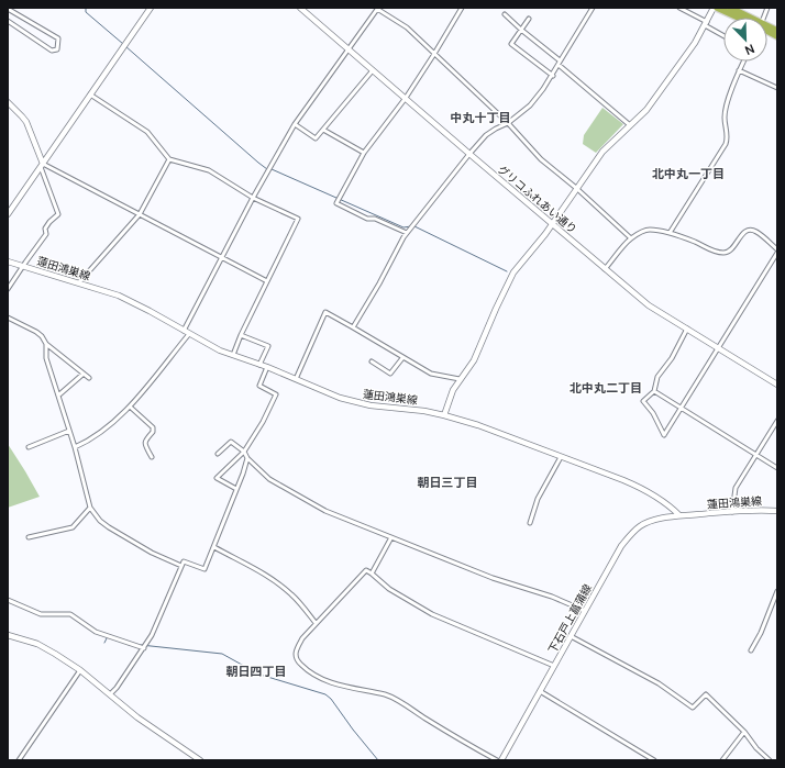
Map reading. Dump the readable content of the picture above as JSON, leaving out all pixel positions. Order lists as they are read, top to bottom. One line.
{"streets":{"street":["グリコふれあい通り","蓮田鴻巣線","下石戸上菖蒲線"]},"crossings":[["蓮田鴻巣線","下石戸上菖蒲線"]],"districts":["中丸十丁目","北中丸一丁目","北中丸二丁目","朝日三丁目","朝日四丁目"],"north":"bottom right"}
